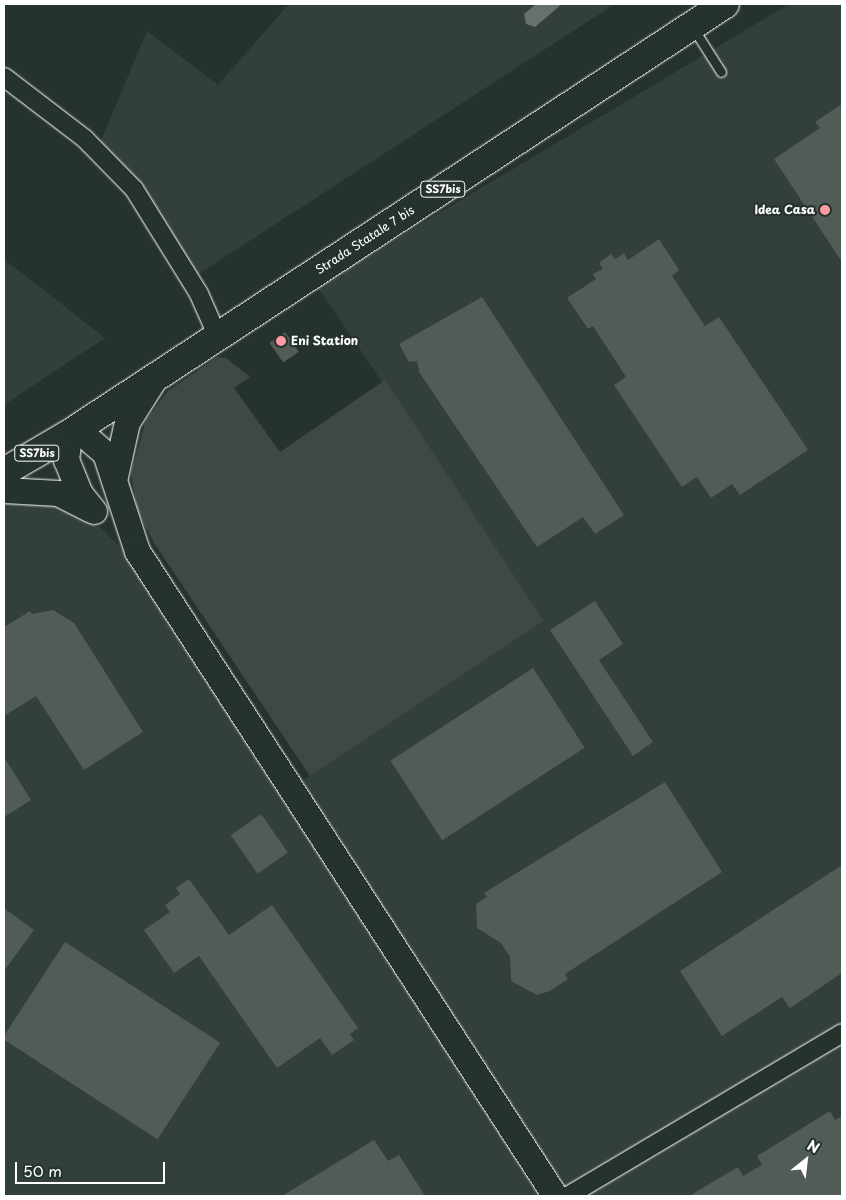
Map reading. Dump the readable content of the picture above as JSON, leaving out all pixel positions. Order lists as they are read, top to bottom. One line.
{"streets":{"main road":["SS7bis","Strada Statale 7 bis"]},"places":["Idea Casa","Eni Station"],"scale_bar":"50 m","north":"top right"}
